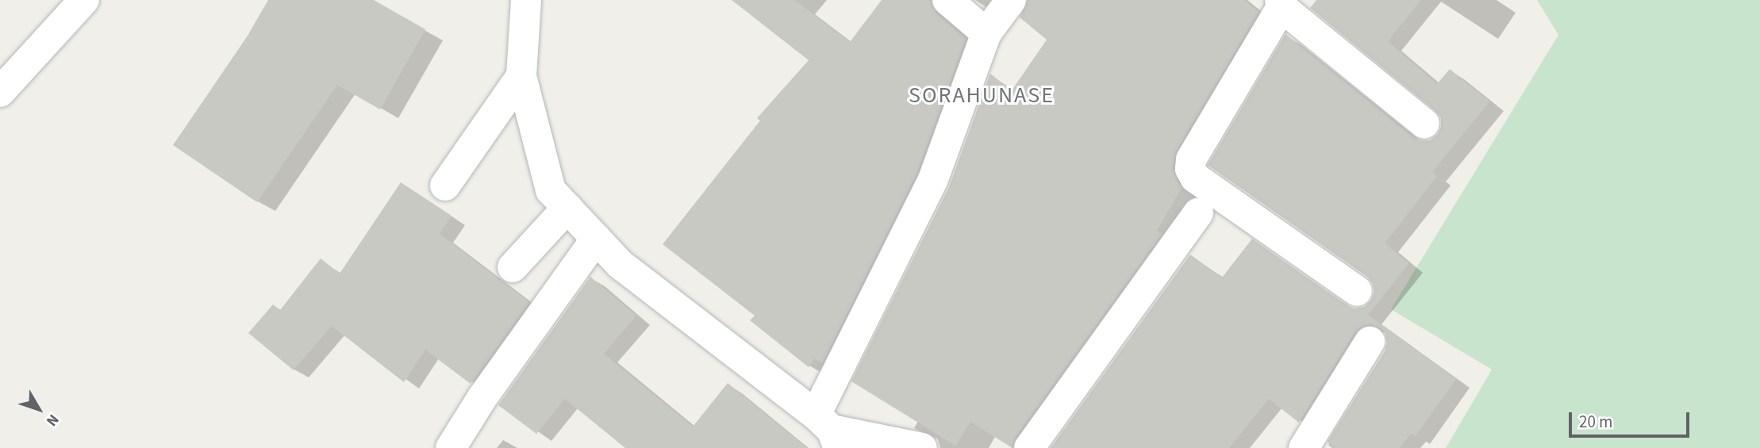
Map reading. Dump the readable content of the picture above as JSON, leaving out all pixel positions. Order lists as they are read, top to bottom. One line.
{"districts":["SORAHUNASE"],"scale_bar":"20 m","north":"bottom right"}
